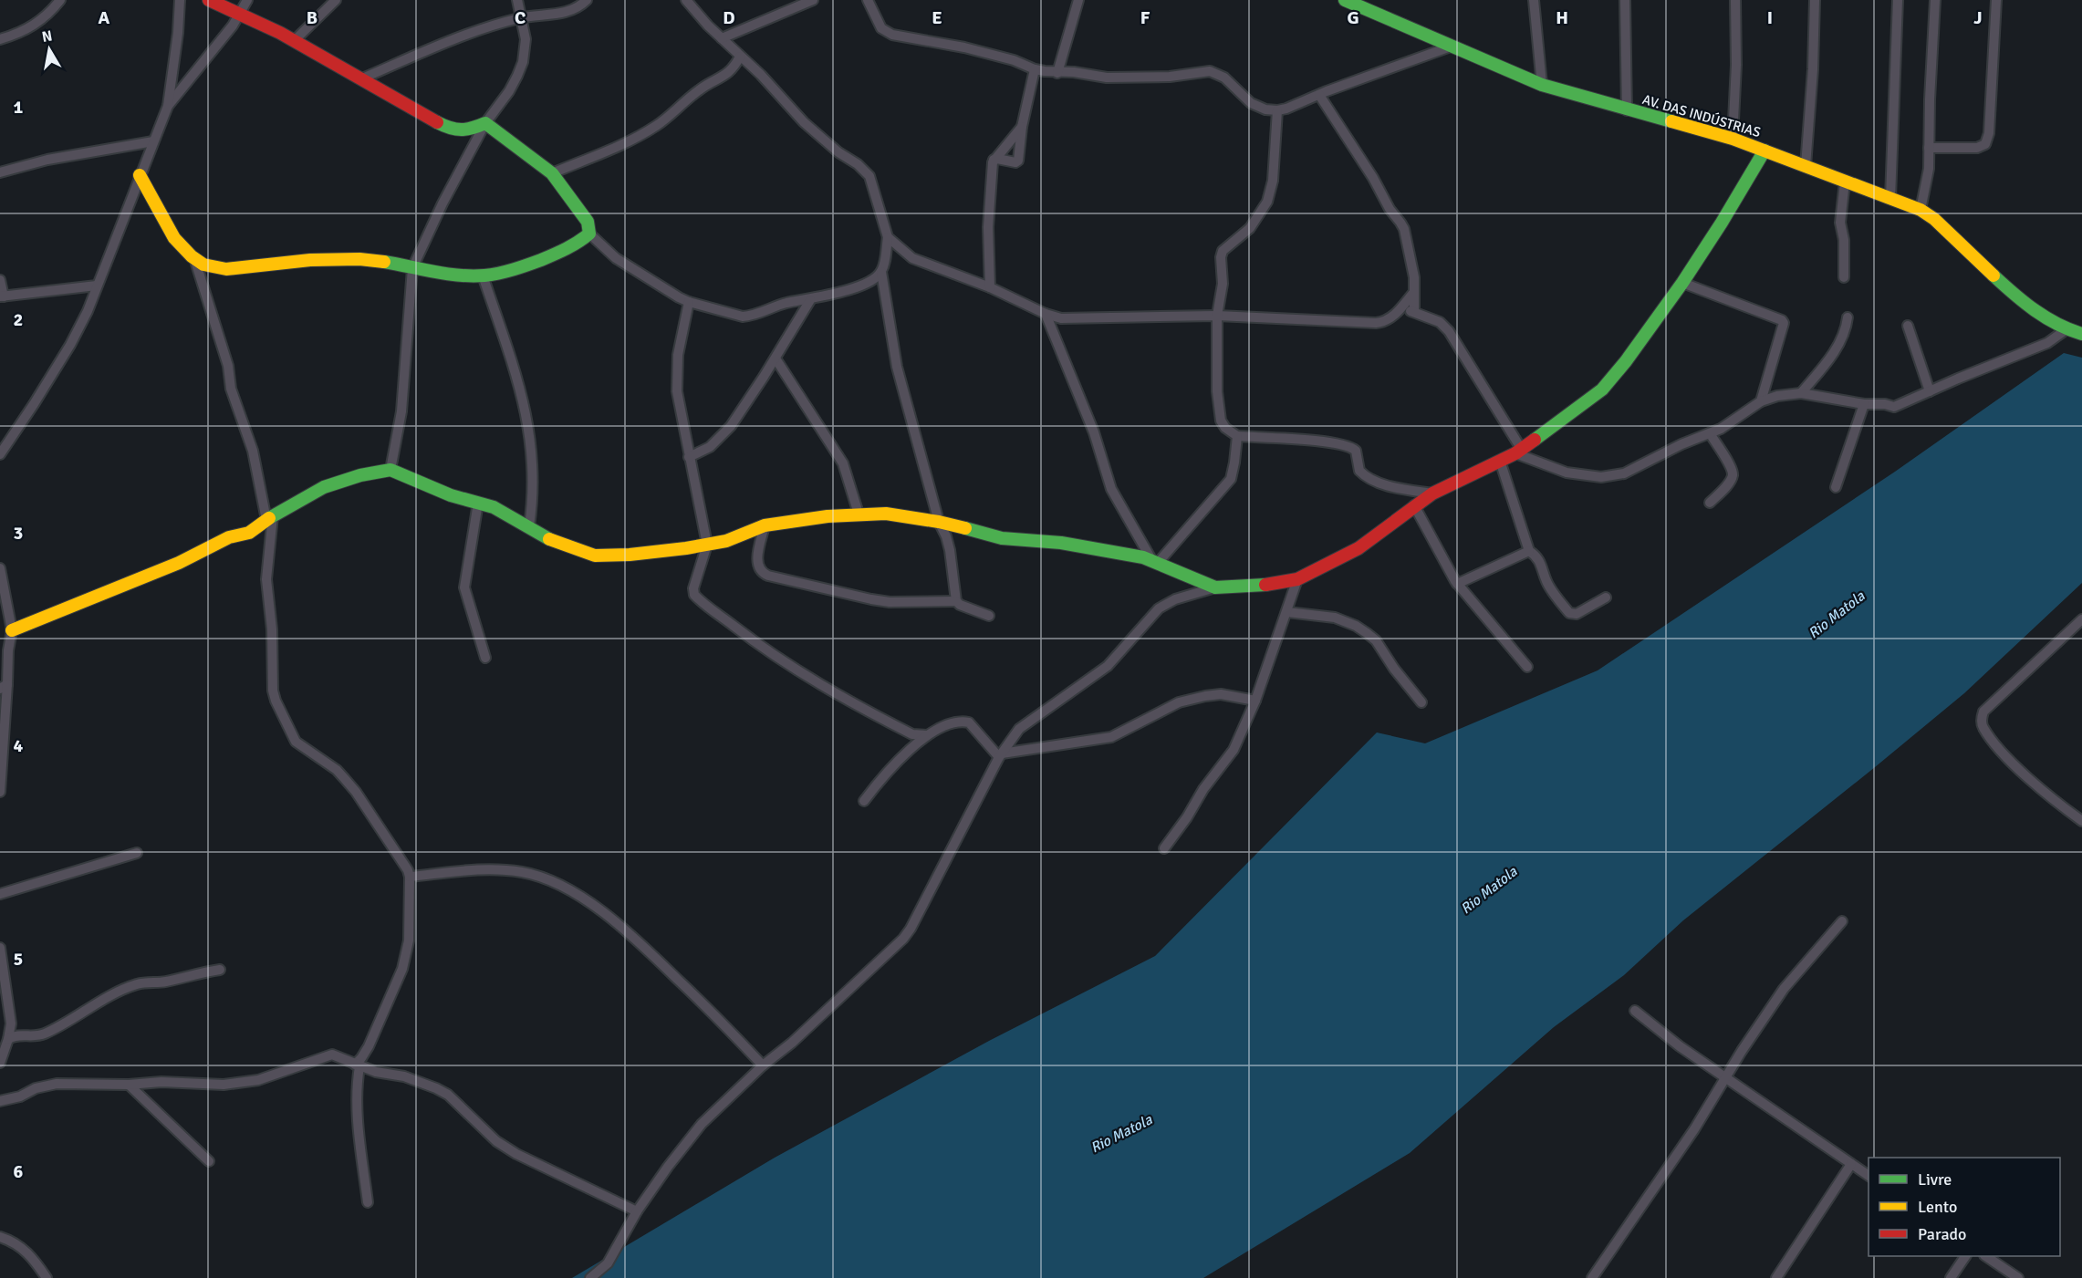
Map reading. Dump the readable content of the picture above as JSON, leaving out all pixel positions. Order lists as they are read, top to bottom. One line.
{"streets":{"street":["AV. DAS INDÚSTRIAS"]},"water":["Rio Matola"],"legend":["Livre","Lento","Parado"],"north":"top","grid":{"columns":["A","B","C","D","E","F","G","H","I","J"],"rows":["1","2","3","4","5","6"]}}
